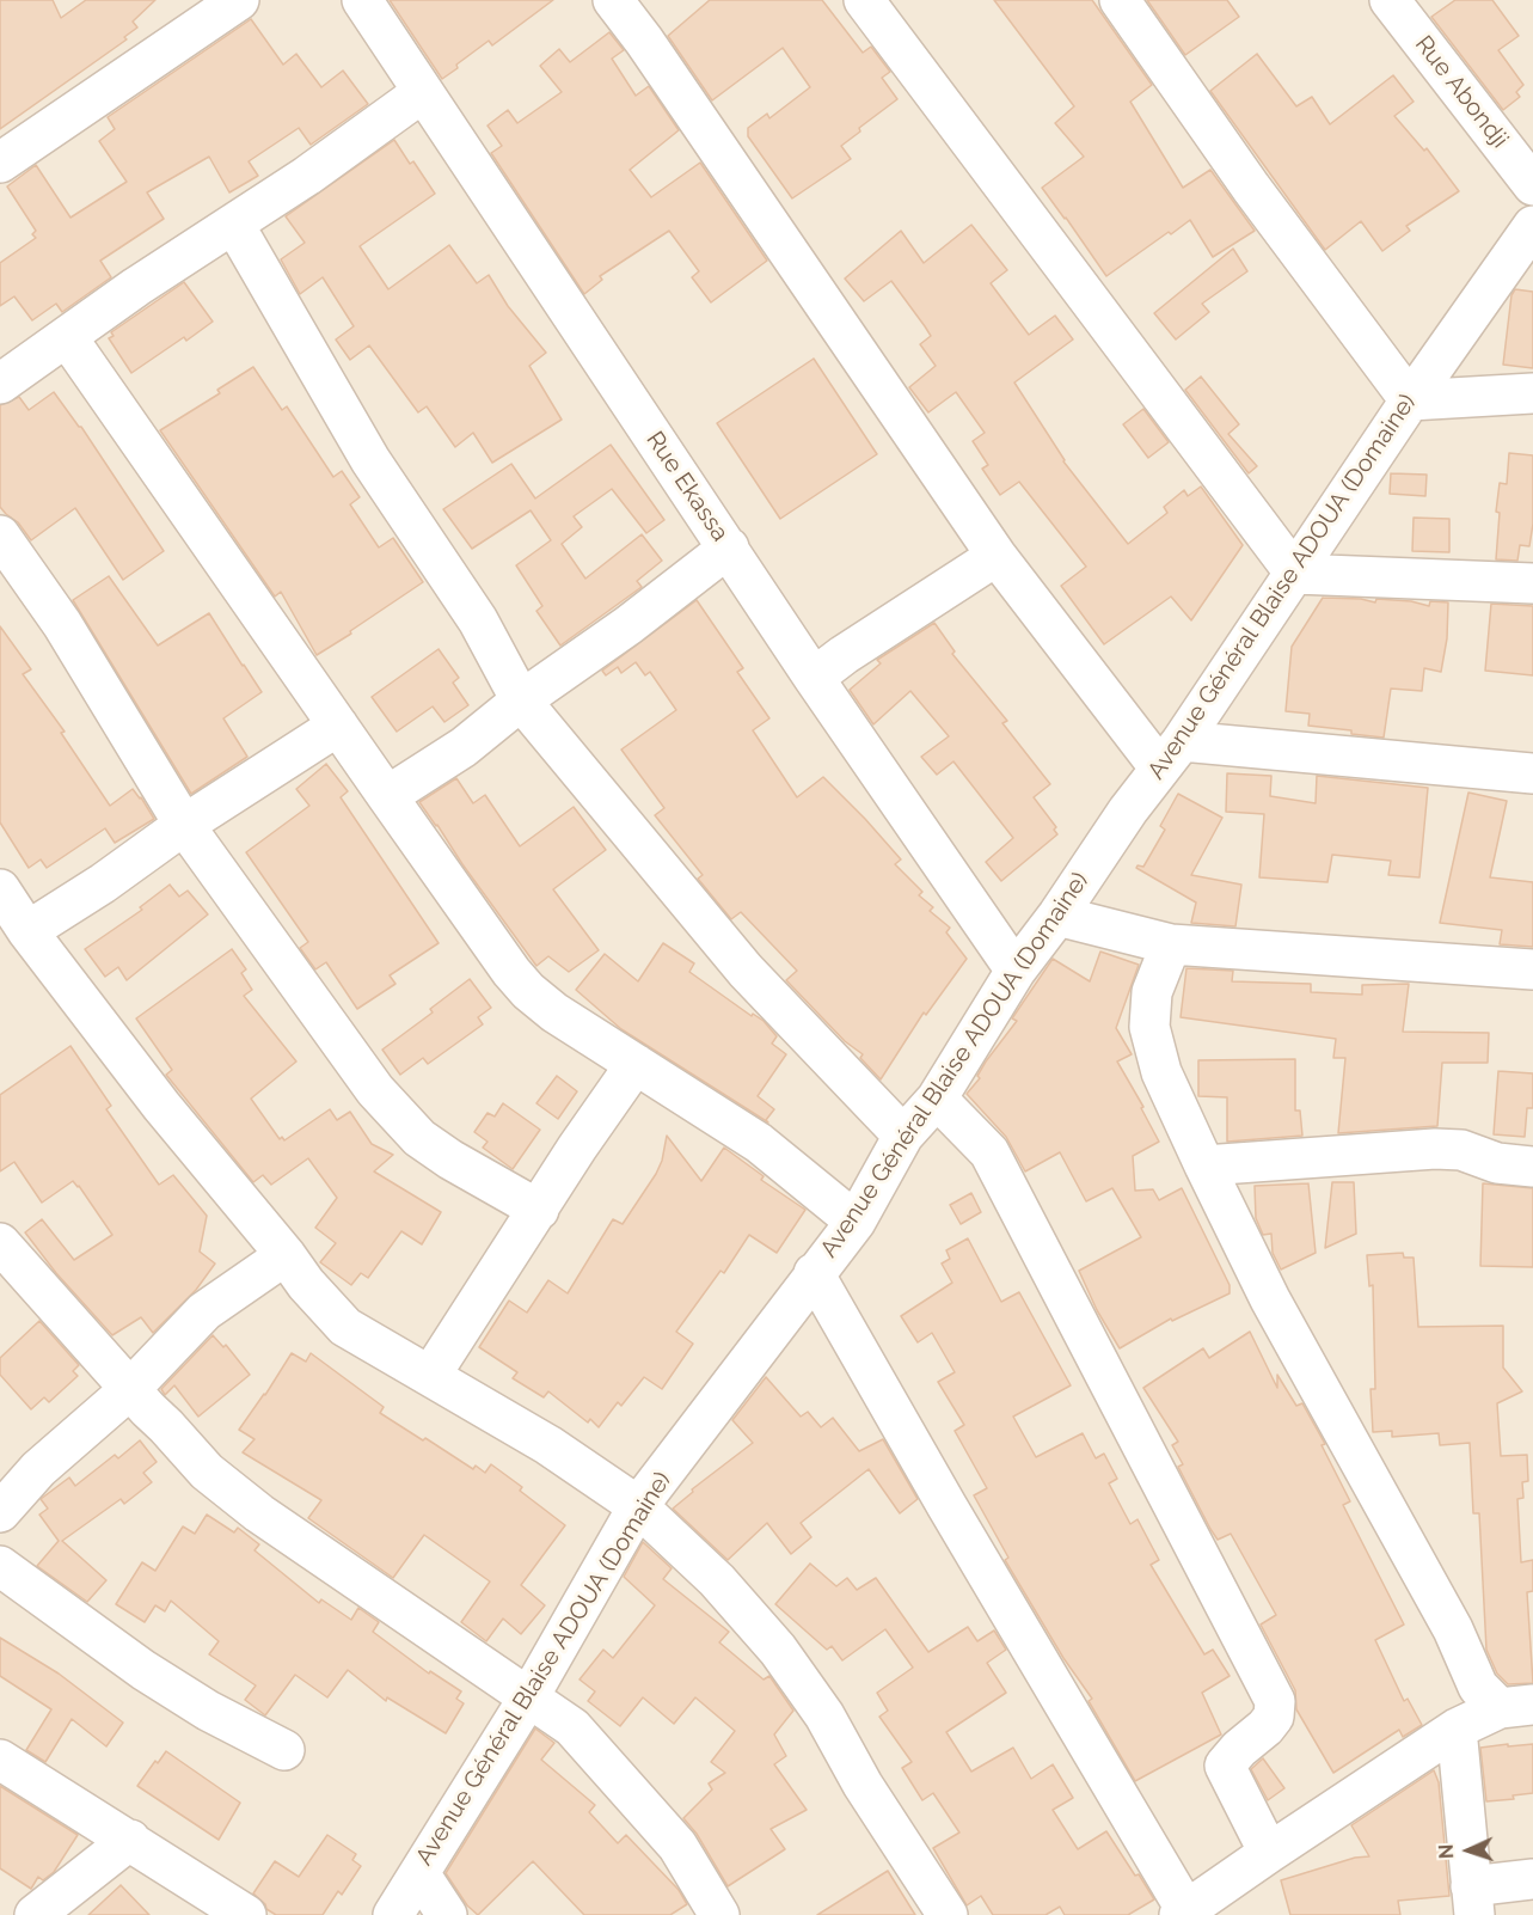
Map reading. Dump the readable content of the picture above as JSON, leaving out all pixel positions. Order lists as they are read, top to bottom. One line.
{"streets":{"street":["Rue Abondji","Rue Ekassa","Avenue Général Blaise ADOUA (Domaine)"]},"crossings":[["Rue Ekassa","Avenue Général Blaise ADOUA (Domaine)"]],"north":"left"}
